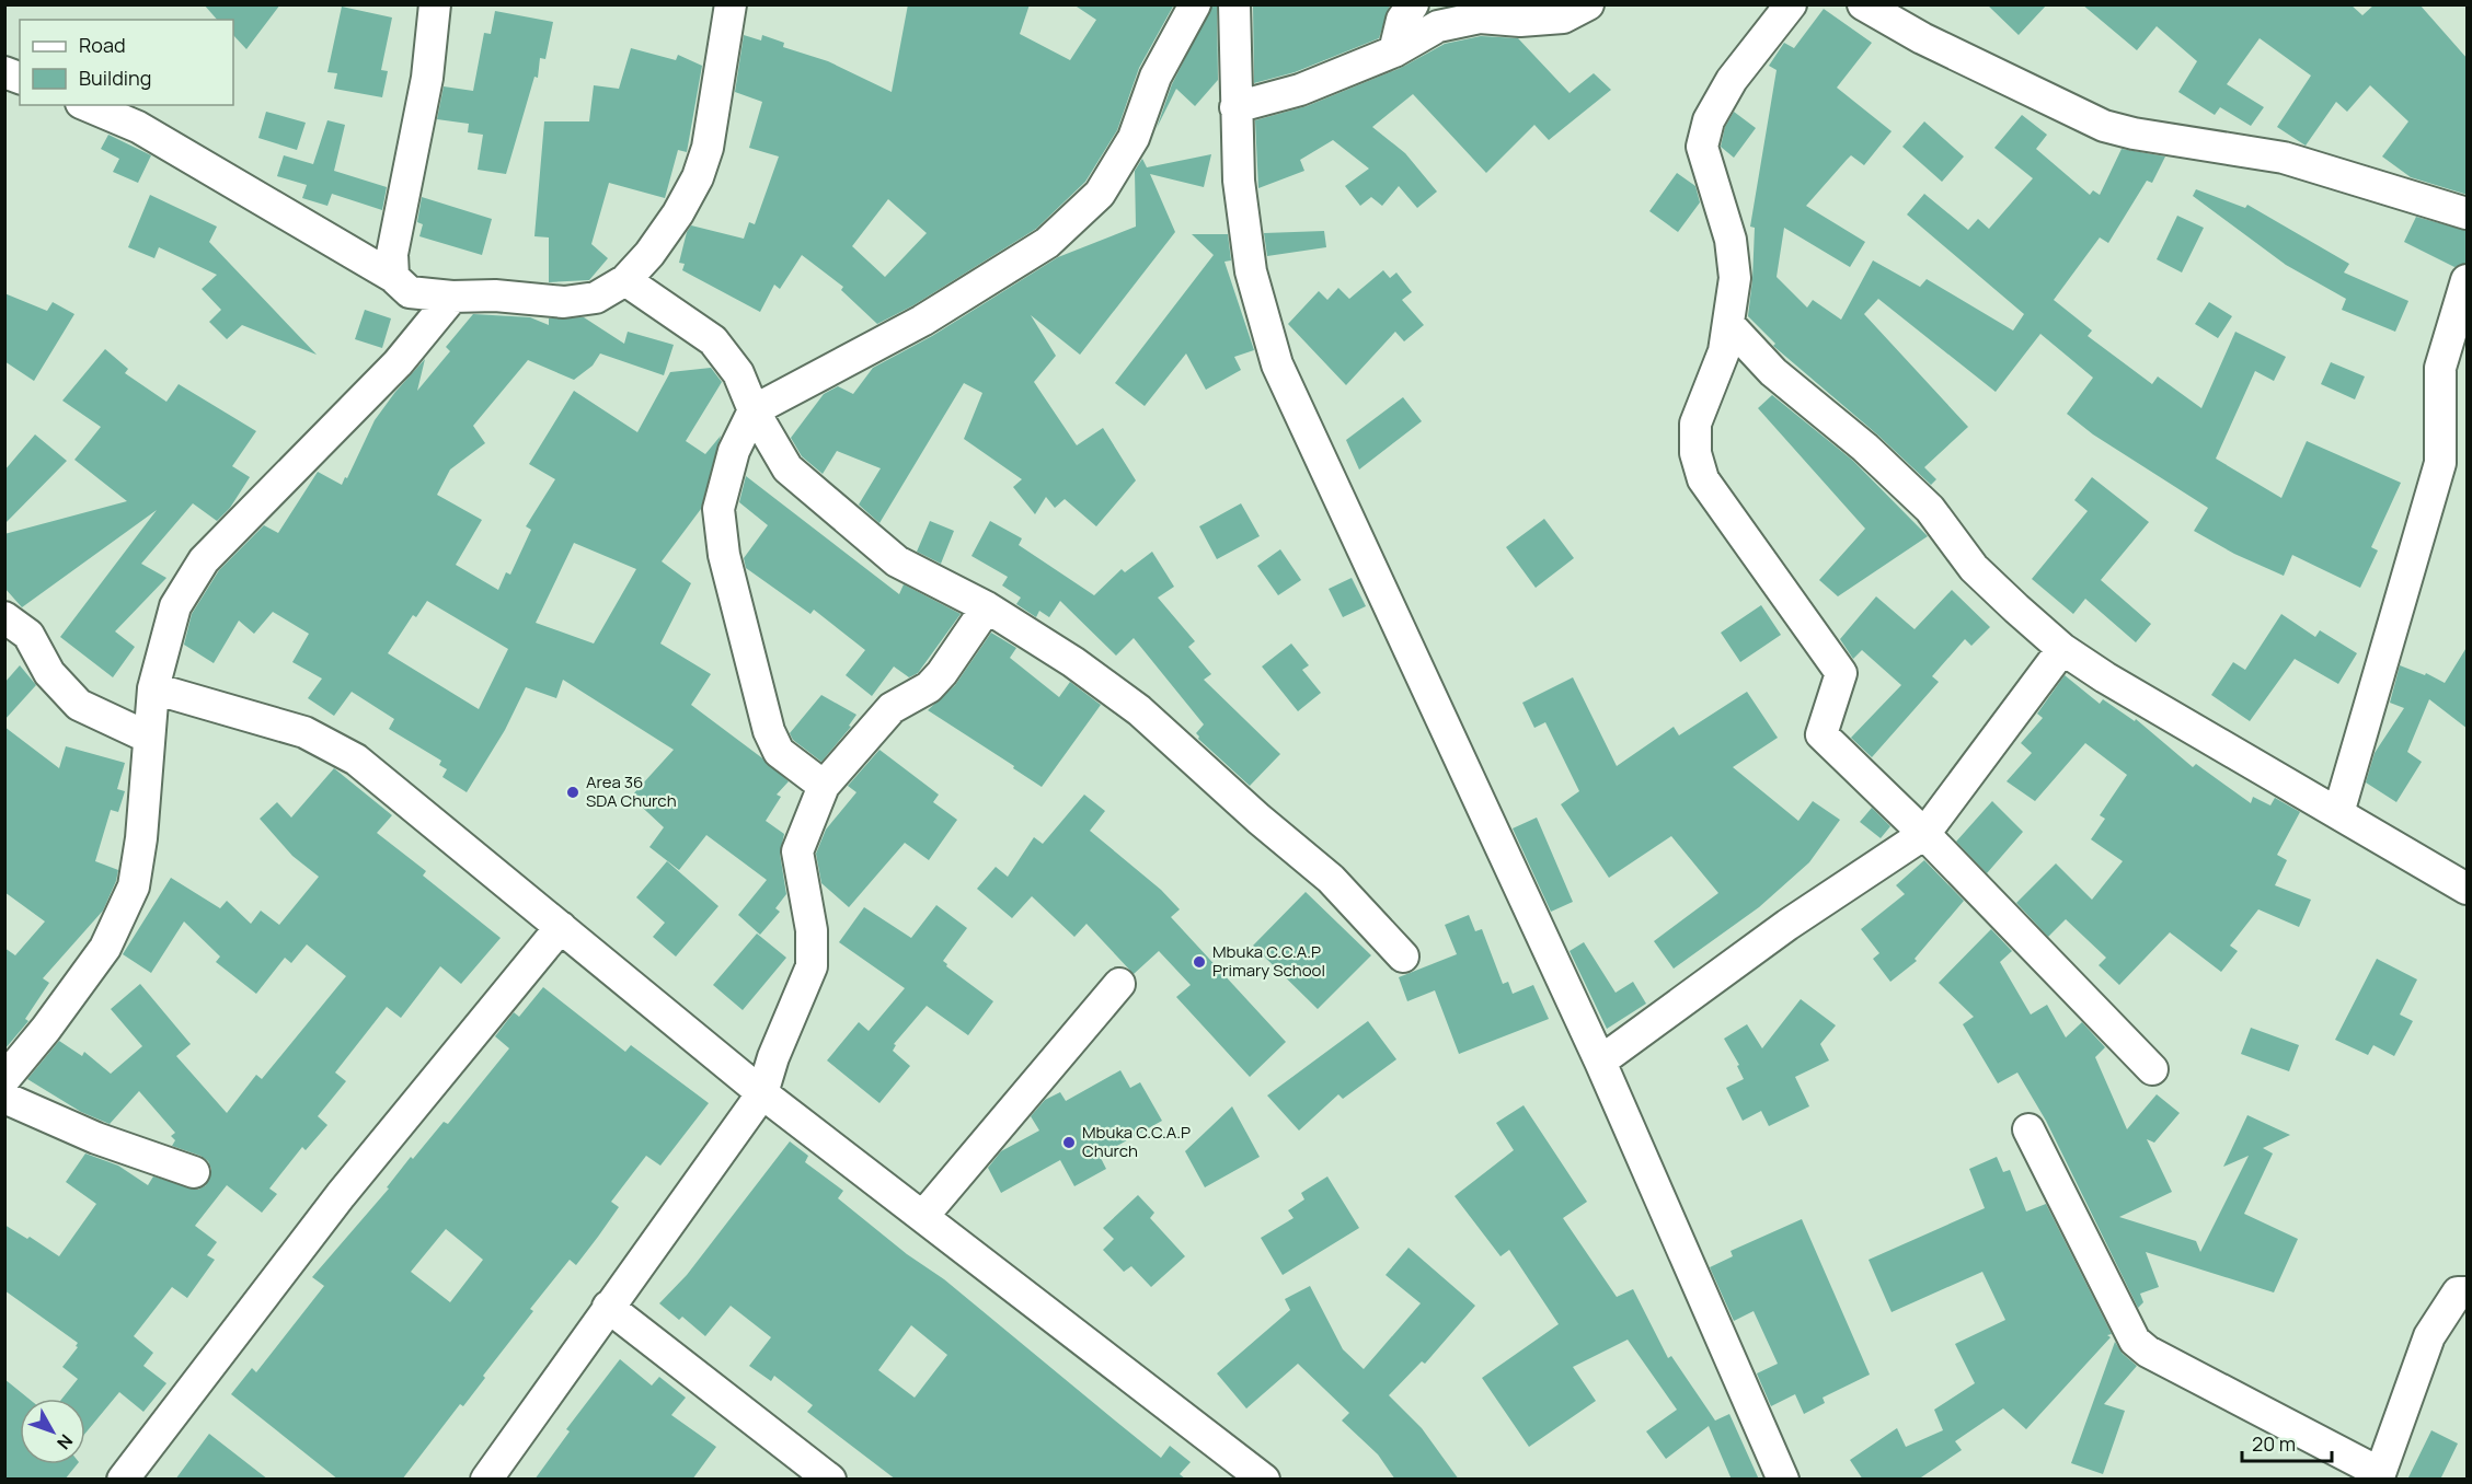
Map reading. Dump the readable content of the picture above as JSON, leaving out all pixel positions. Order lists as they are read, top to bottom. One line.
{"places":["Area 36 SDA Church","Mbuka C.C.A.P Primary School","Mbuka C.C.A.P Church"],"legend":["Road","Building"],"scale_bar":"20 m","north":"bottom right"}
